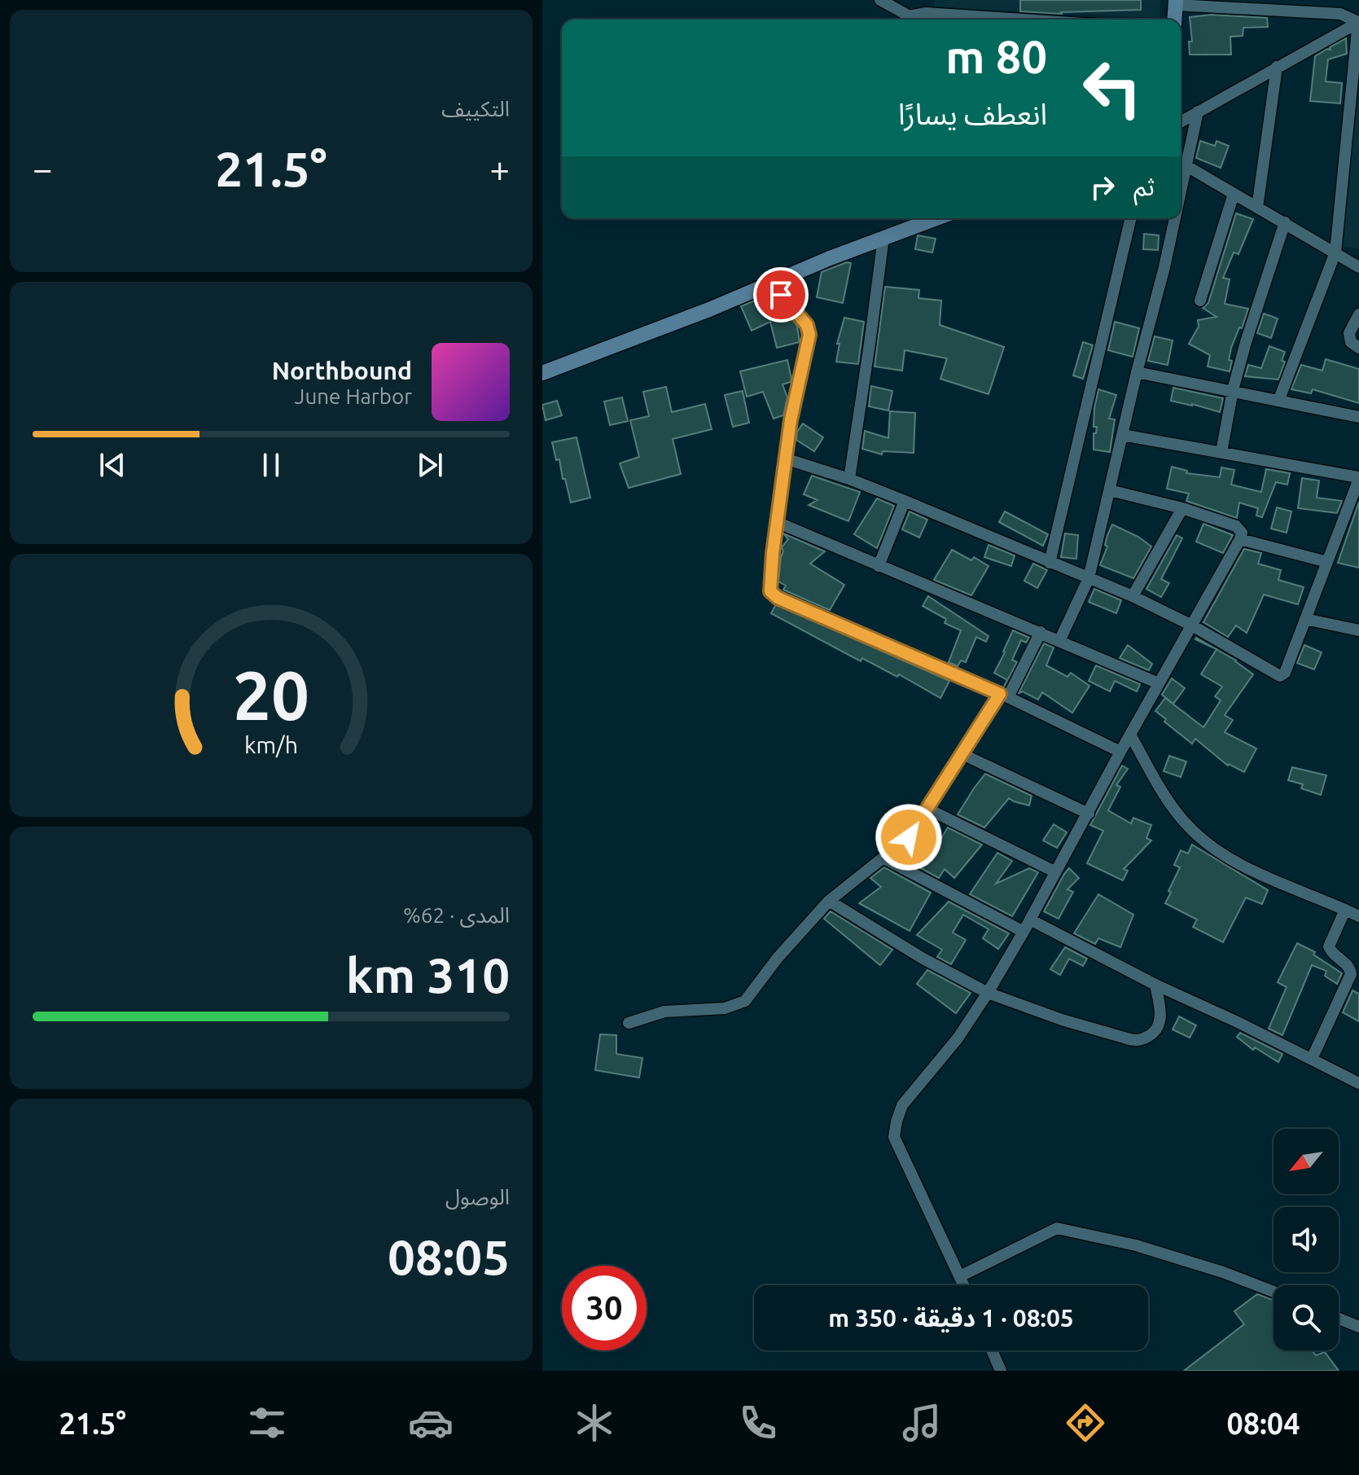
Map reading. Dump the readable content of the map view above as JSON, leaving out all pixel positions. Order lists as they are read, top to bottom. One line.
{"north":"bottom left","page":{"tile":["التكييف",["المدى · 62%","310 km"],["الوصول","08:05"]],"turn":["80 m","انعطف يسارًا"],"heat":["−","21.5°","+"],"then":"ثم","song":["Northbound","June Harbor"],"limit":"30","trip":"08:05 · 1 دقيقة · 350 m","tabs":["08:04","21.5°"],"gauge":["20","km/h"]}}
